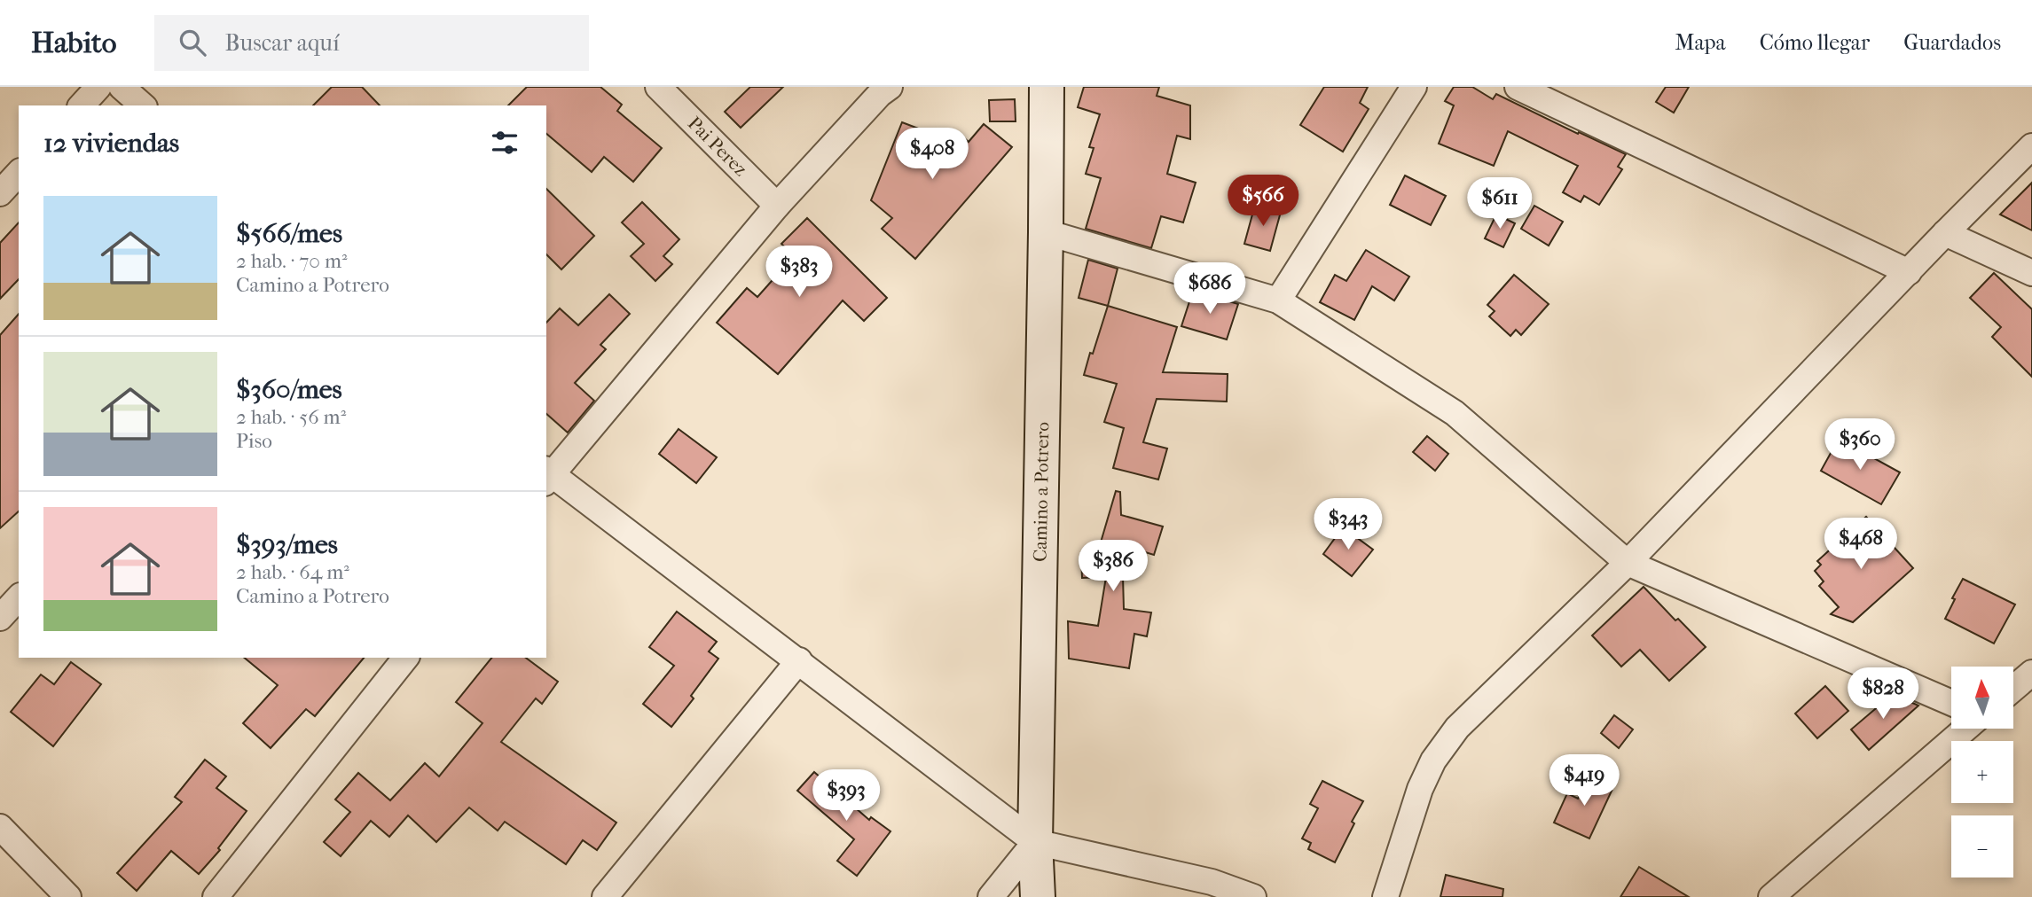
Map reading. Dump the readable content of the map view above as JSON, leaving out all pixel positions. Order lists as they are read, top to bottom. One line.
{"streets":{"street":["Pai Perez","Camino a Potrero"]},"north":"top","page":{"header":"Habito","search":"Buscar aquí","nav":["Mapa","Cómo llegar","Guardados"],"heading":"12 viviendas","price":["$408","$566","$611","$383","$686","$360","$343","$468","$386","$828","$419","$393"],"list":[{"name":"$566/mes","note":"2 hab. · 70 m² · Camino a Potrero"},{"name":"$360/mes","note":"2 hab. · 56 m² · Piso"},{"name":"$393/mes","note":"2 hab. · 64 m² · Camino a Potrero"}],"map_buttons":["+","−"]}}
